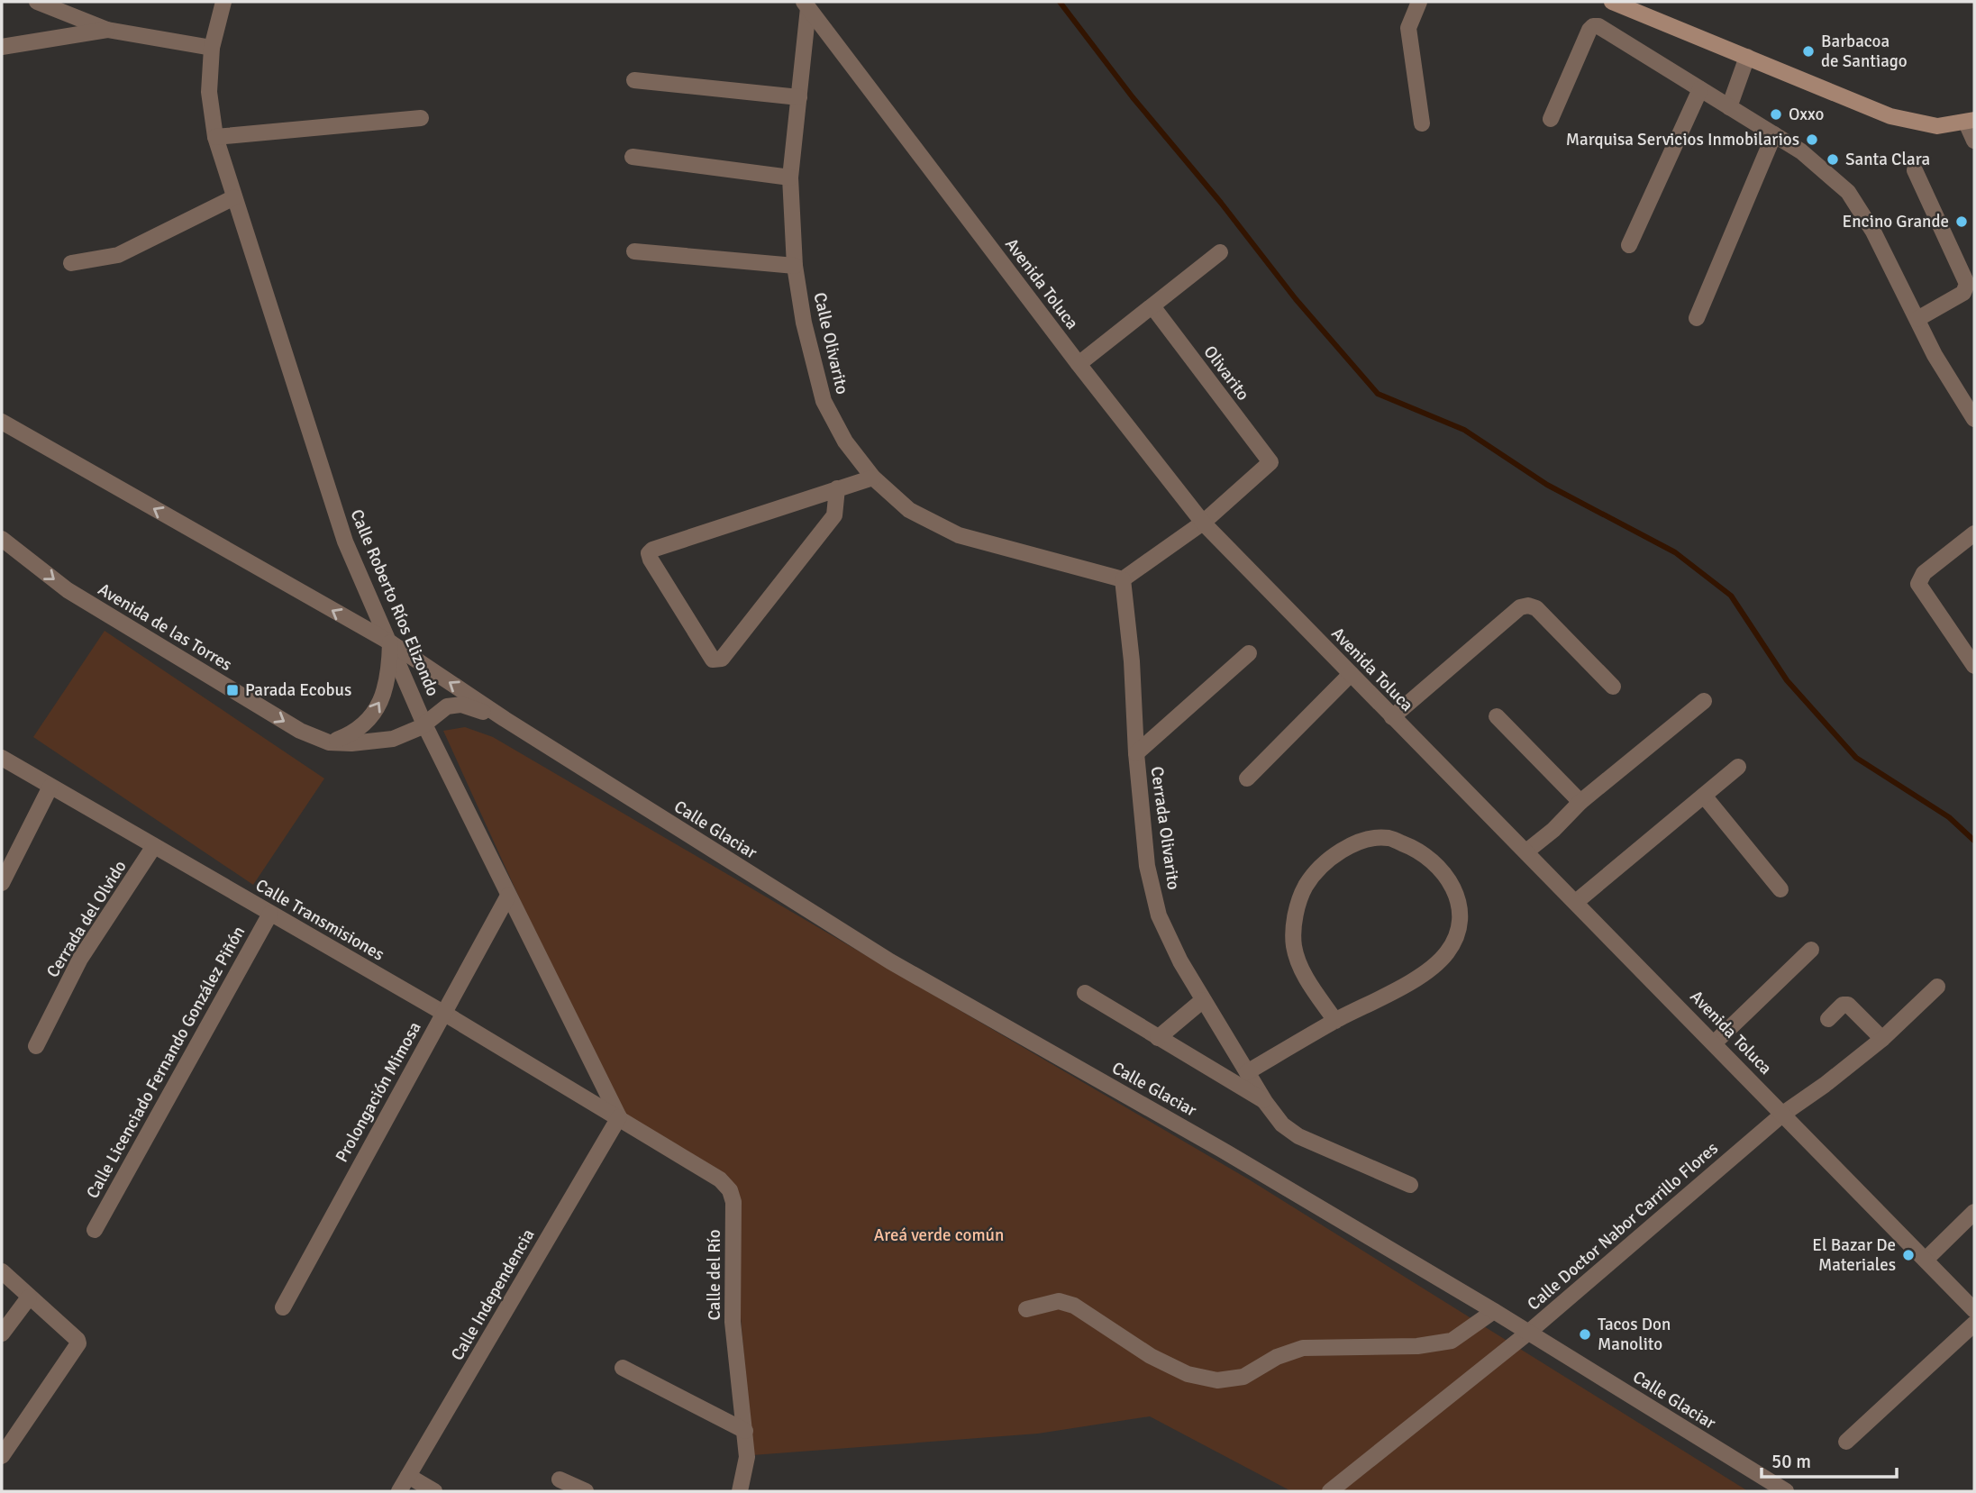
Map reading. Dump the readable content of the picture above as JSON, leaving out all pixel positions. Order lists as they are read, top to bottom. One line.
{"streets":{"street":["Avenida Toluca","Calle Olivarito","Olivarito","Calle Roberto Ríos Elizondo","Avenida de las Torres","Cerrada Olivarito","Calle Glaciar","Cerrada del Olvido","Calle Transmisiones","Calle Licenciado Fernando González Piñón","Prolongación Mimosa","Calle Doctor Nabor Carrillo Flores","Calle del Río","Calle Independencia"]},"crossings":[["Avenida Toluca","Calle Olivarito"],["Avenida Toluca","Olivarito"],["Avenida Toluca","Calle Doctor Nabor Carrillo Flores"],["Calle Olivarito","Cerrada Olivarito"],["Calle Roberto Ríos Elizondo","Avenida de las Torres"],["Calle Roberto Ríos Elizondo","Calle Glaciar"],["Calle Roberto Ríos Elizondo","Calle Transmisiones"],["Calle Roberto Ríos Elizondo","Prolongación Mimosa"],["Calle Roberto Ríos Elizondo","Calle del Río"],["Calle Roberto Ríos Elizondo","Calle Independencia"],["Avenida de las Torres","Calle Glaciar"],["Calle Glaciar","Calle Doctor Nabor Carrillo Flores"],["Cerrada del Olvido","Calle Transmisiones"],["Calle Transmisiones","Calle Licenciado Fernando González Piñón"],["Calle Transmisiones","Prolongación Mimosa"],["Calle Transmisiones","Calle del Río"],["Calle Transmisiones","Calle Independencia"],["Calle del Río","Calle Independencia"]],"parks":["Areá verde común"],"places":{"other":["Barbacoa de Santiago","Oxxo","Marquisa Servicios Inmobilarios","Santa Clara","Encino Grande","El Bazar De Materiales","Tacos Don Manolito"],"transit":["Parada Ecobus"]},"scale_bar":"50 m"}
